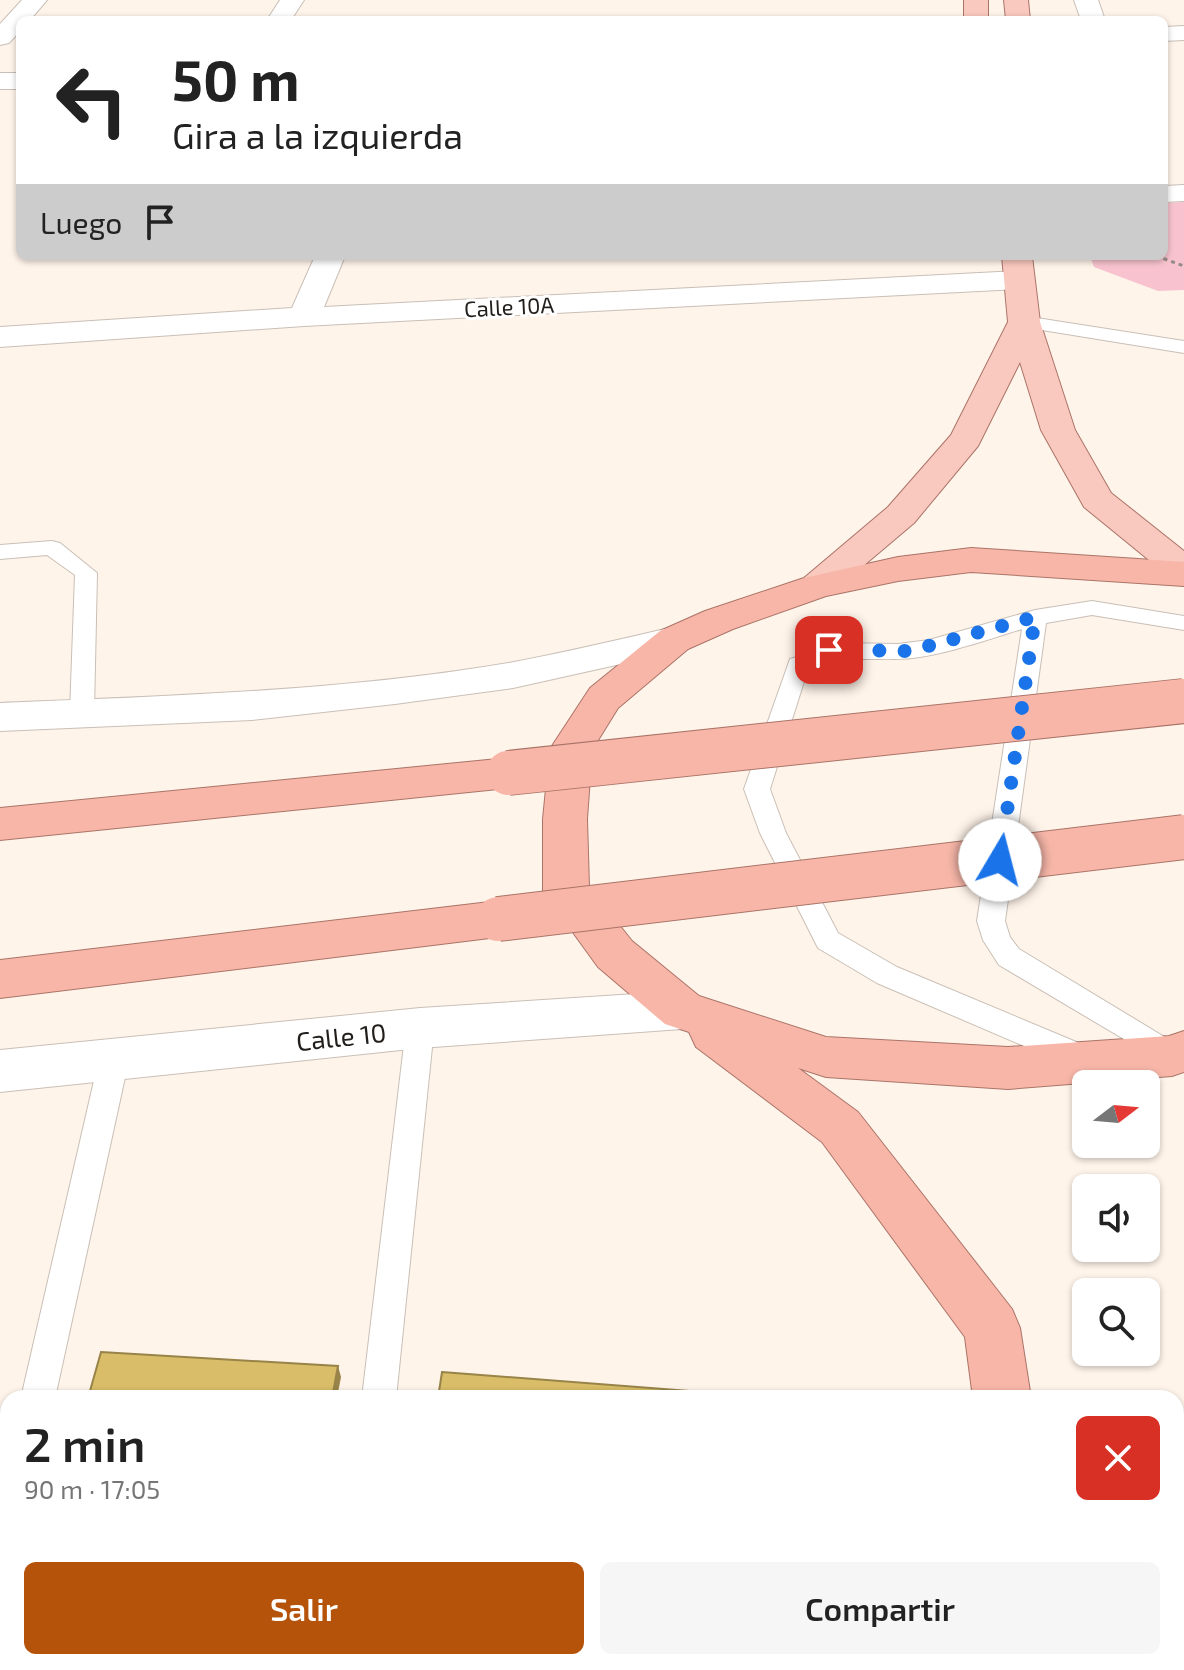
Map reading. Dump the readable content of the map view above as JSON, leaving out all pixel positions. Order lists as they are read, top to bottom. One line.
{"streets":{"street":["Calle 10A","Calle 10"]},"north":"right","page":{"turn":["50 m","Gira a la izquierda"],"then":"Luego","heading":["2 min","90 m · 17:05"],"buttons":["Salir","Compartir"]}}
